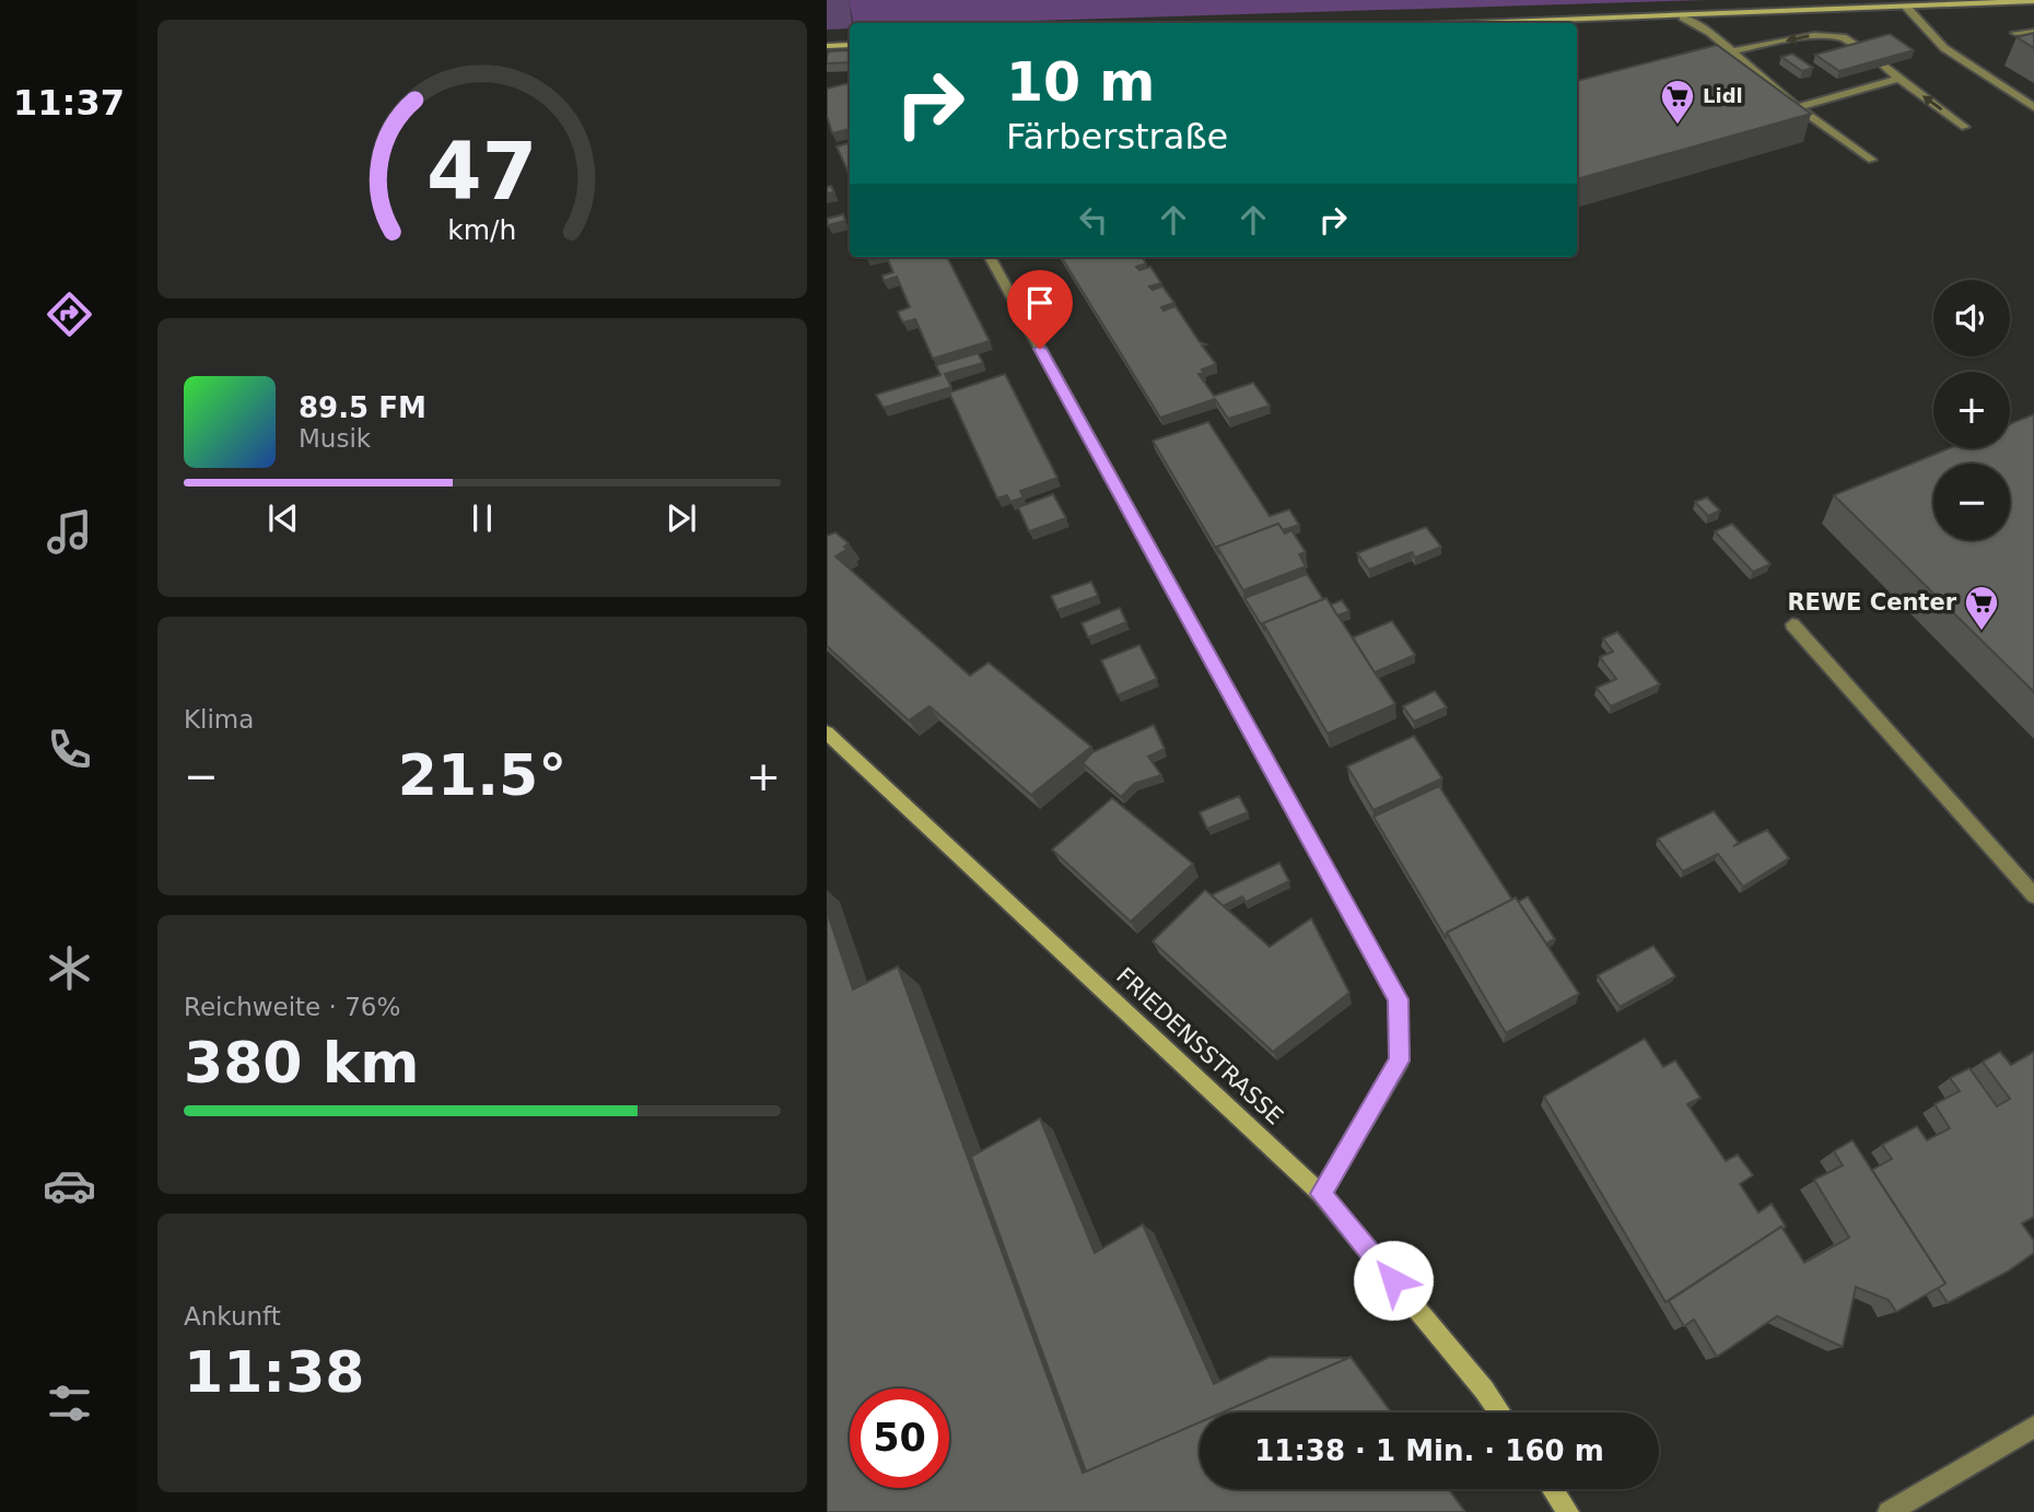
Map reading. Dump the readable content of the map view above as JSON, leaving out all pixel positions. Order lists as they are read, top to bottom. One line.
{"streets":{"main road":["FRIEDENSSTRASSE"]},"places":{"supermarket":["Lidl","REWE Center"]},"page":{"tabs":"11:37","turn":["10 m","Färberstraße"],"map_buttons":["+","−"],"song":["89.5 FM","Musik"],"tile":["Klima",["Reichweite · 76%","380 km"],["Ankunft","11:38"]],"heat":["−","21.5°","+"],"limit":"50","trip":"11:38 · 1 Min. · 160 m","gauge":["47","km/h"]}}
